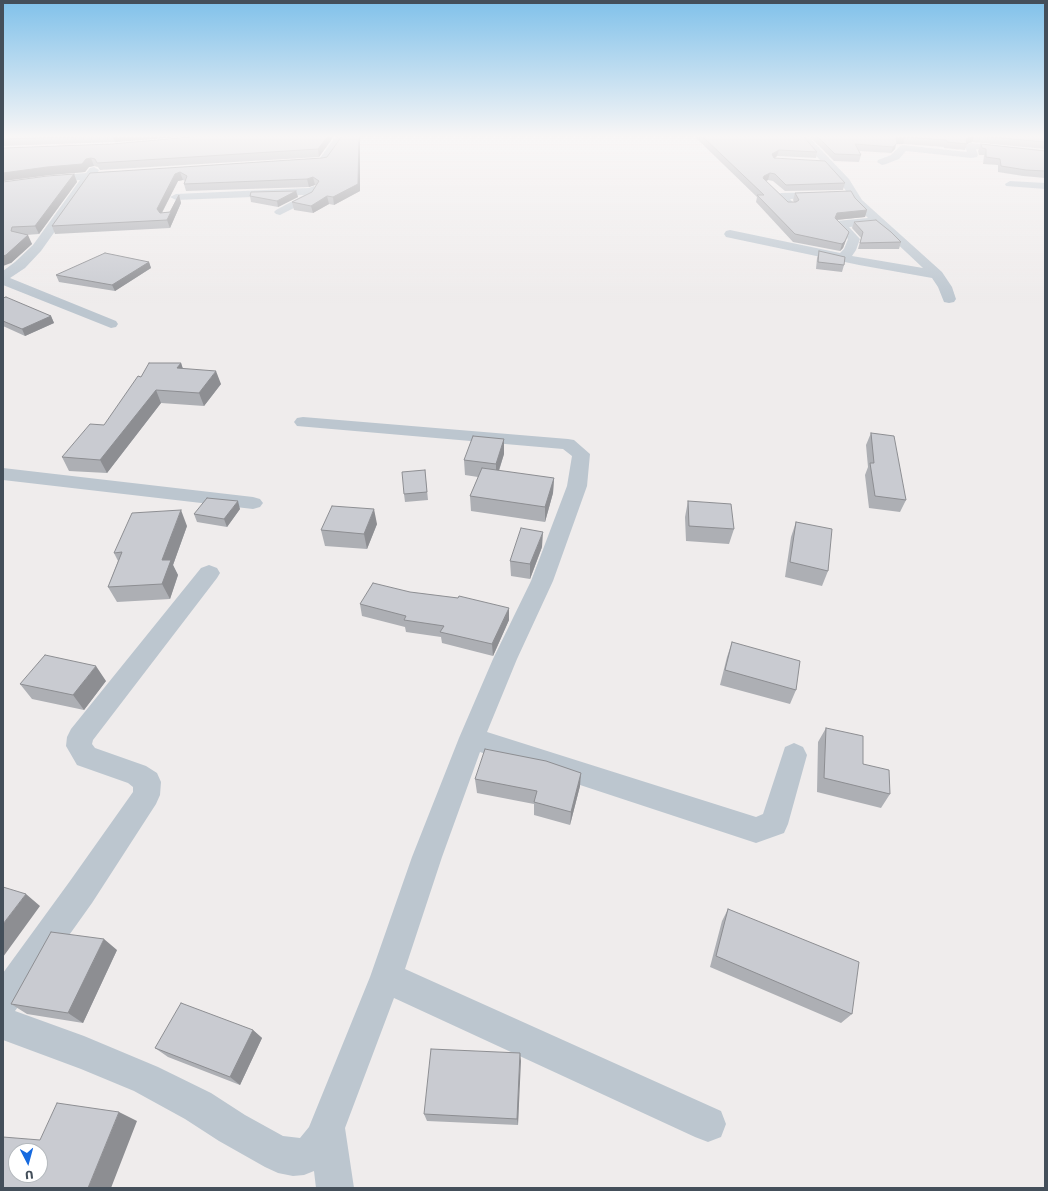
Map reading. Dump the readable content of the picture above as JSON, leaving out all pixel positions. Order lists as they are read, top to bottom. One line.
{"north":"bottom"}
